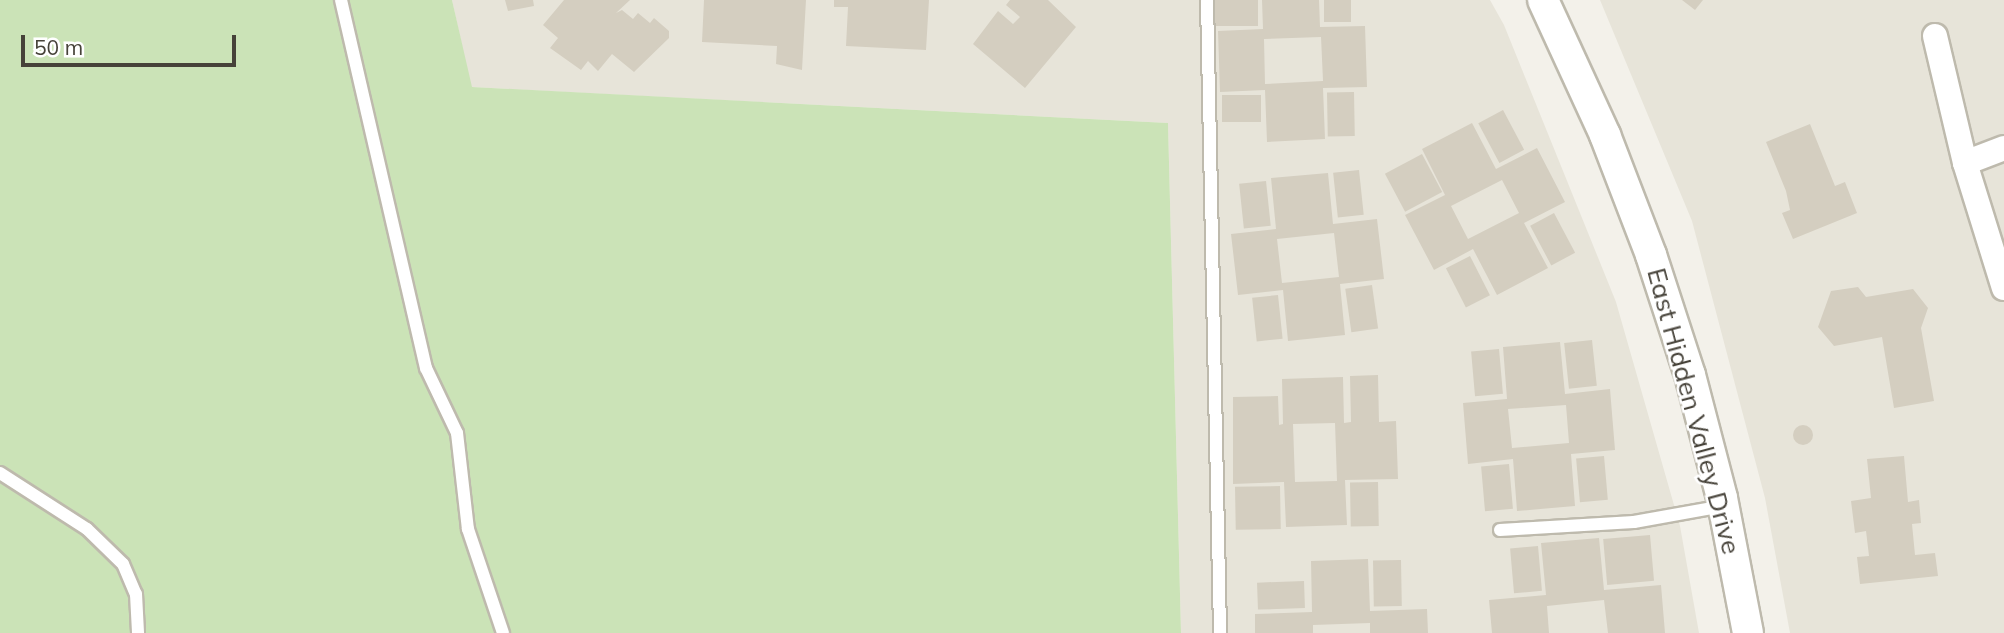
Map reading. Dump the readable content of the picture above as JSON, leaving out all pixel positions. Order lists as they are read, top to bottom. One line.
{"streets":{"street":["East Hidden Valley Drive"]},"scale_bar":"50 m"}
